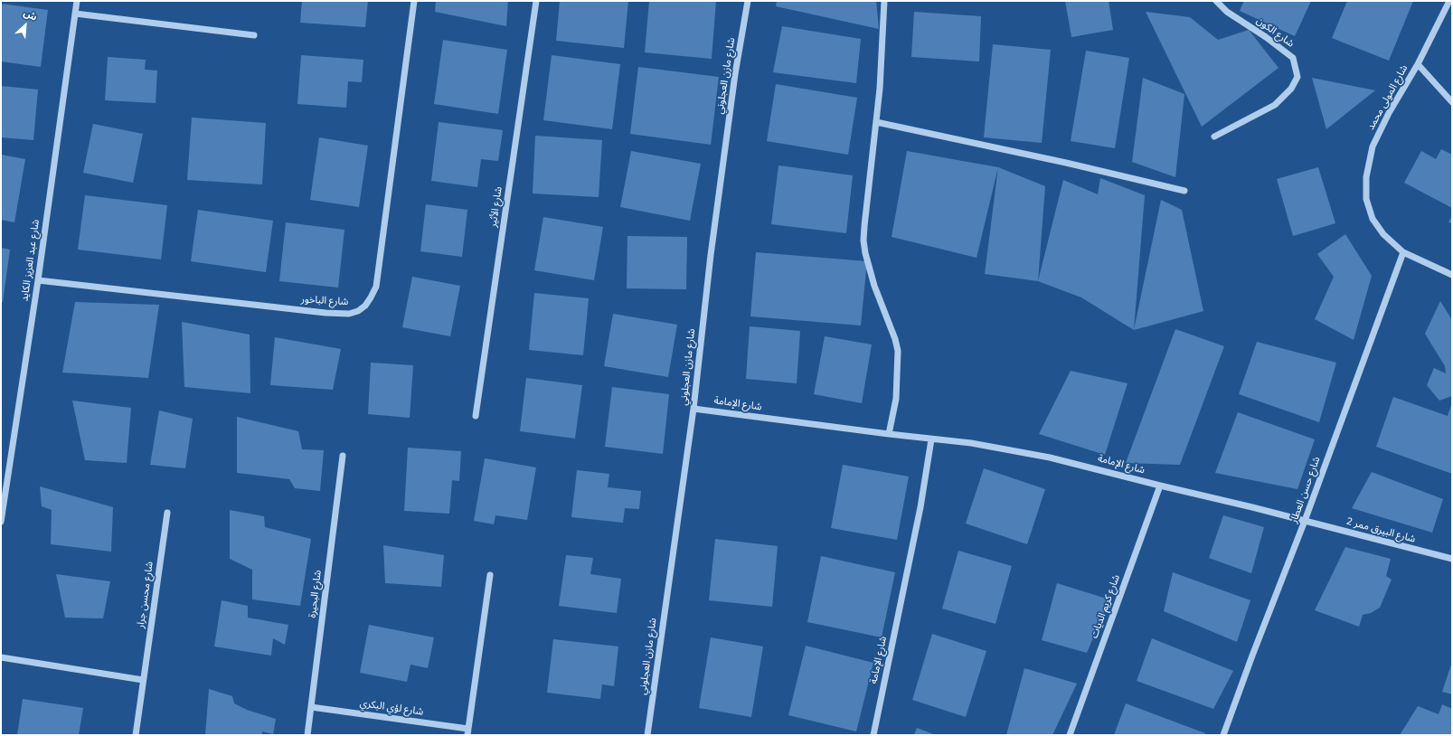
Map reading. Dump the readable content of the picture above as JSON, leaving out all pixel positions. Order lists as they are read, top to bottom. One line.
{"streets":{"street":["شارع الكون","شارع مازن العجلوني","شارع المولى محمد","شارع الأثير","شارع عبد العزيز الكايد","شارع الباخور","شارع الإمامة","شارع حسن العطار","شارع البيرق ممر 2","شارع البحيرة","شارع محسن جرار","شارع كريم الديات","شارع لؤي البكري"]},"crossings":[["شارع مازن العجلوني","شارع الإمامة"],["شارع المولى محمد","شارع حسن العطار"],["شارع عبد العزيز الكايد","شارع الباخور"],["شارع الإمامة","شارع حسن العطار"],["شارع الإمامة","شارع البيرق ممر 2"],["شارع الإمامة","شارع كريم الديات"],["شارع حسن العطار","شارع البيرق ممر 2"],["شارع البحيرة","شارع لؤي البكري"]],"north":"top right"}
